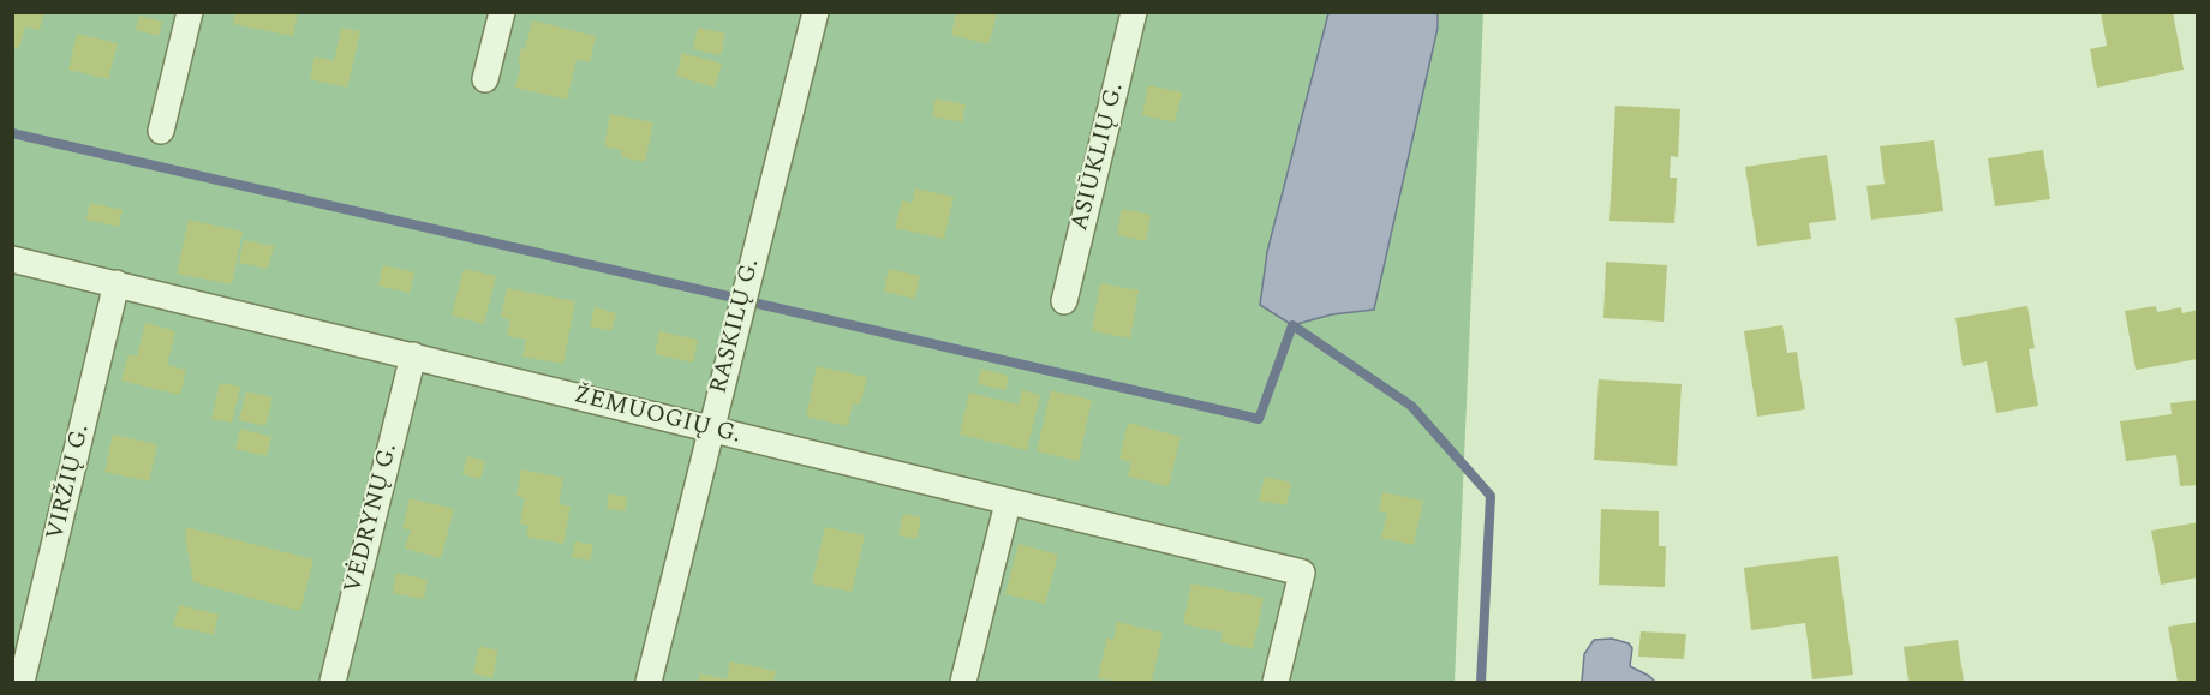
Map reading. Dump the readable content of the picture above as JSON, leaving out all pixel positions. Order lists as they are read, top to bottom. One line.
{"streets":{"street":["ASIŪKLIŲ G.","RASKILŲ G.","ŽEMUOGIŲ G.","VIRŽIŲ G.","VĖDRYNŲ G."]},"crossings":[["RASKILŲ G.","ŽEMUOGIŲ G."],["ŽEMUOGIŲ G.","VIRŽIŲ G."],["ŽEMUOGIŲ G.","VĖDRYNŲ G."]]}
